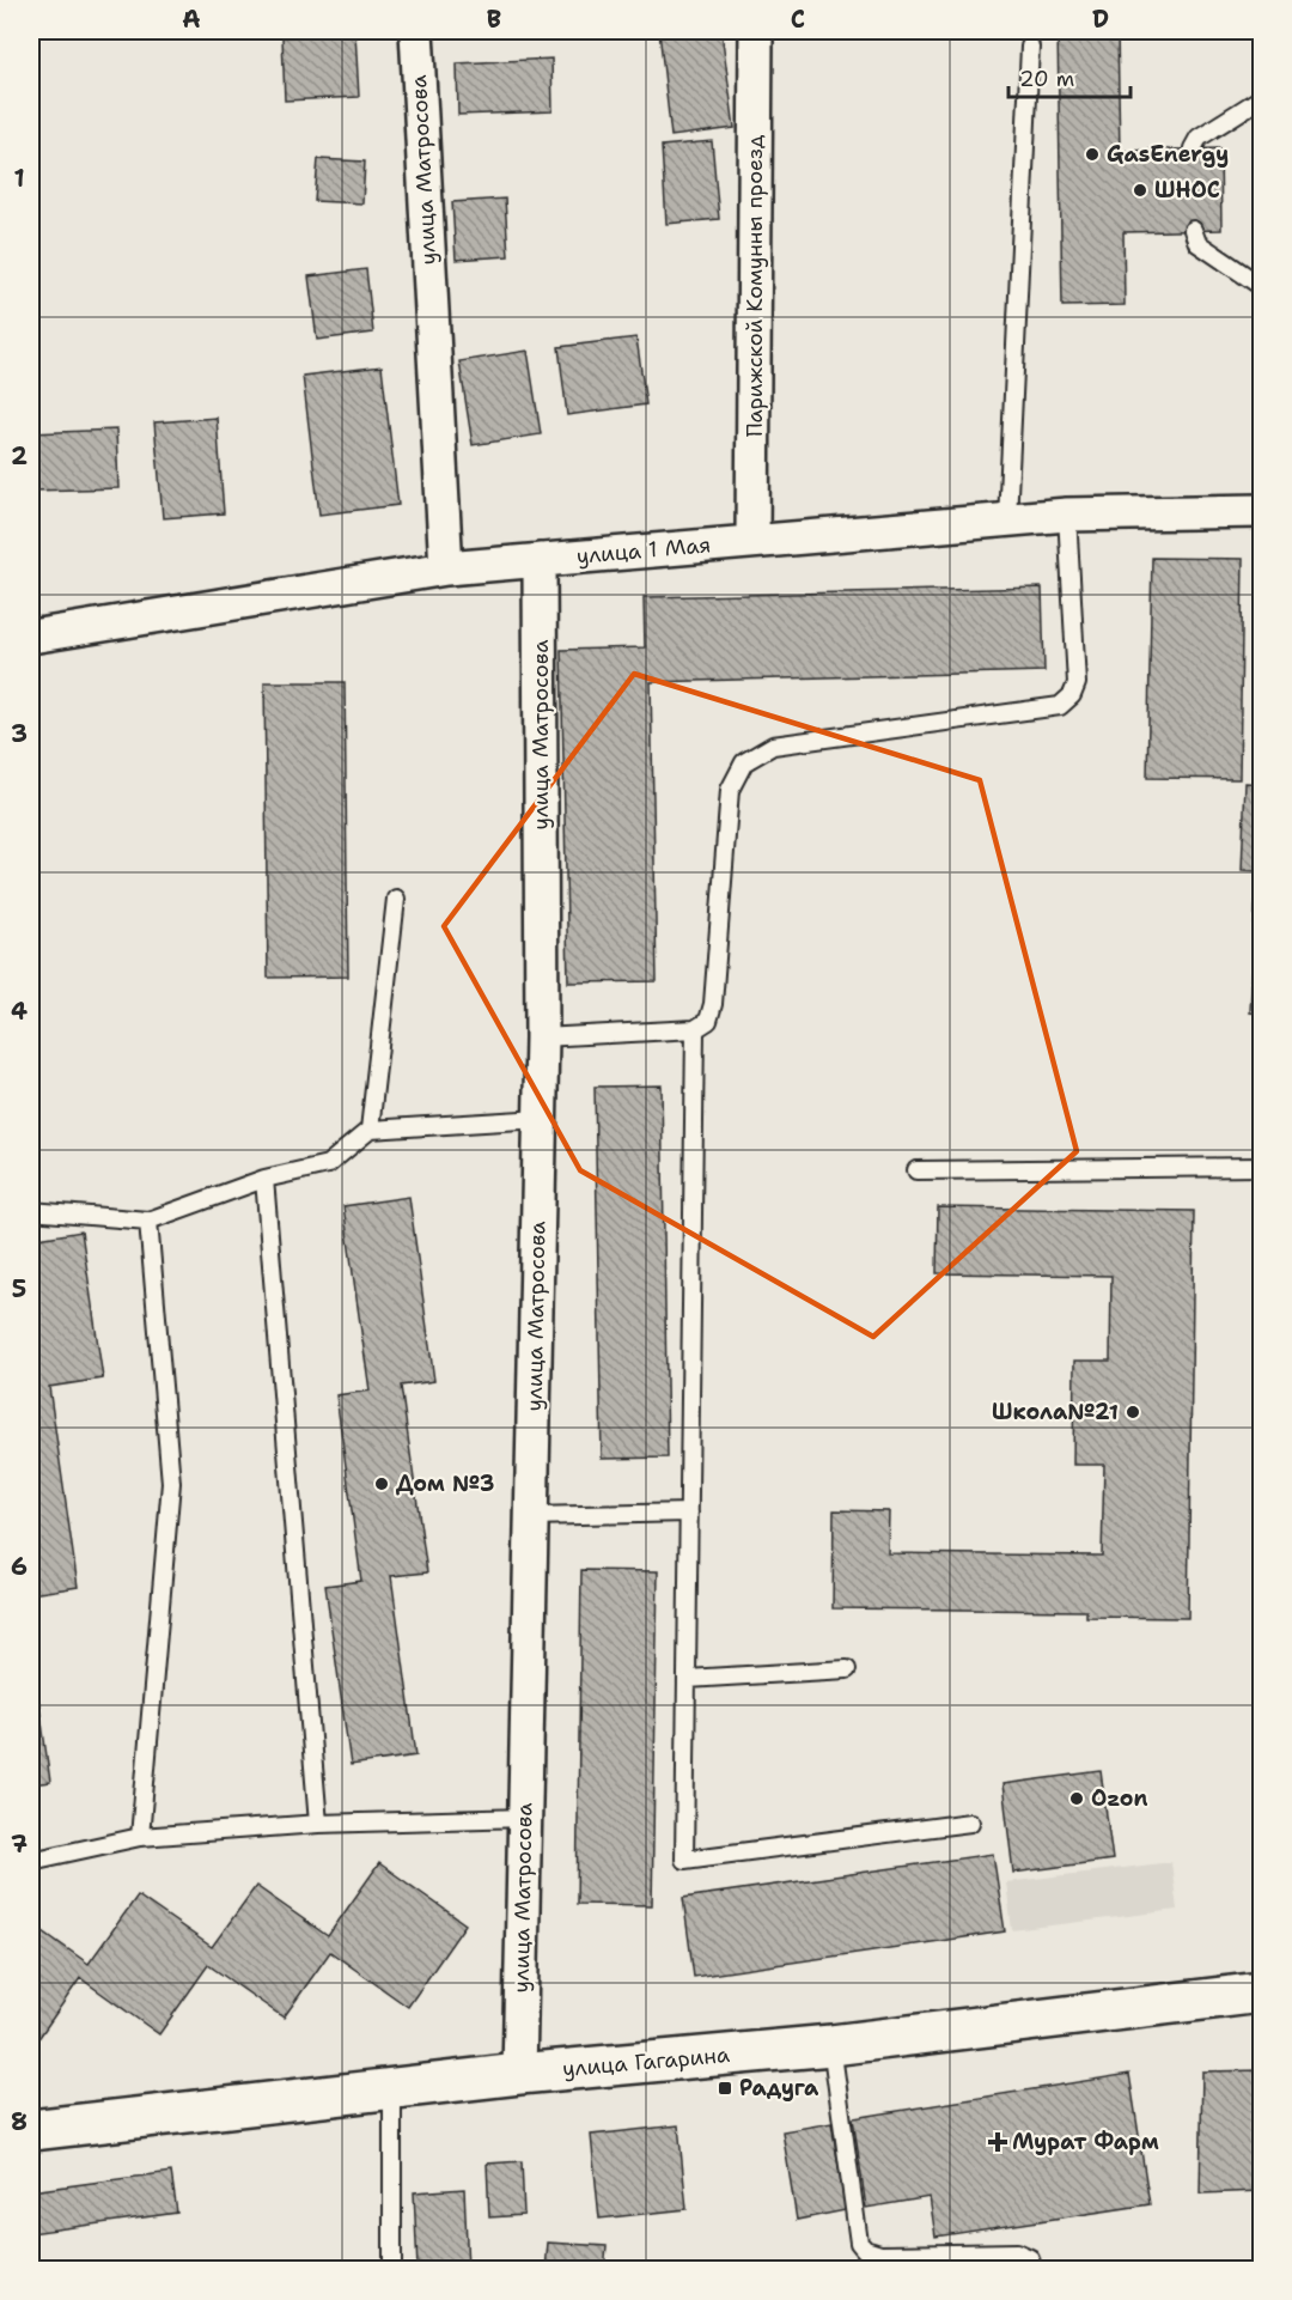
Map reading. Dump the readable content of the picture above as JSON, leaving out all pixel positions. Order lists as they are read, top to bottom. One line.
{"streets":{"main road":["улица Гагарина"],"street":["улица Матросова","Парижской Комунны проезд","улица 1 Мая"]},"crossings":[["улица Матросова","улица 1 Мая"],["улица Матросова","улица Гагарина"],["Парижской Комунны проезд","улица 1 Мая"]],"places":{"other":["GasEnergy","ШНОС","Школа№21","Дом №3","Ozon"],"transit":["Радуга"],"health":["Мурат Фарм"]},"scale_bar":"20 m","grid":{"columns":["A","B","C","D"],"rows":["1","2","3","4","5","6","7","8"]}}
